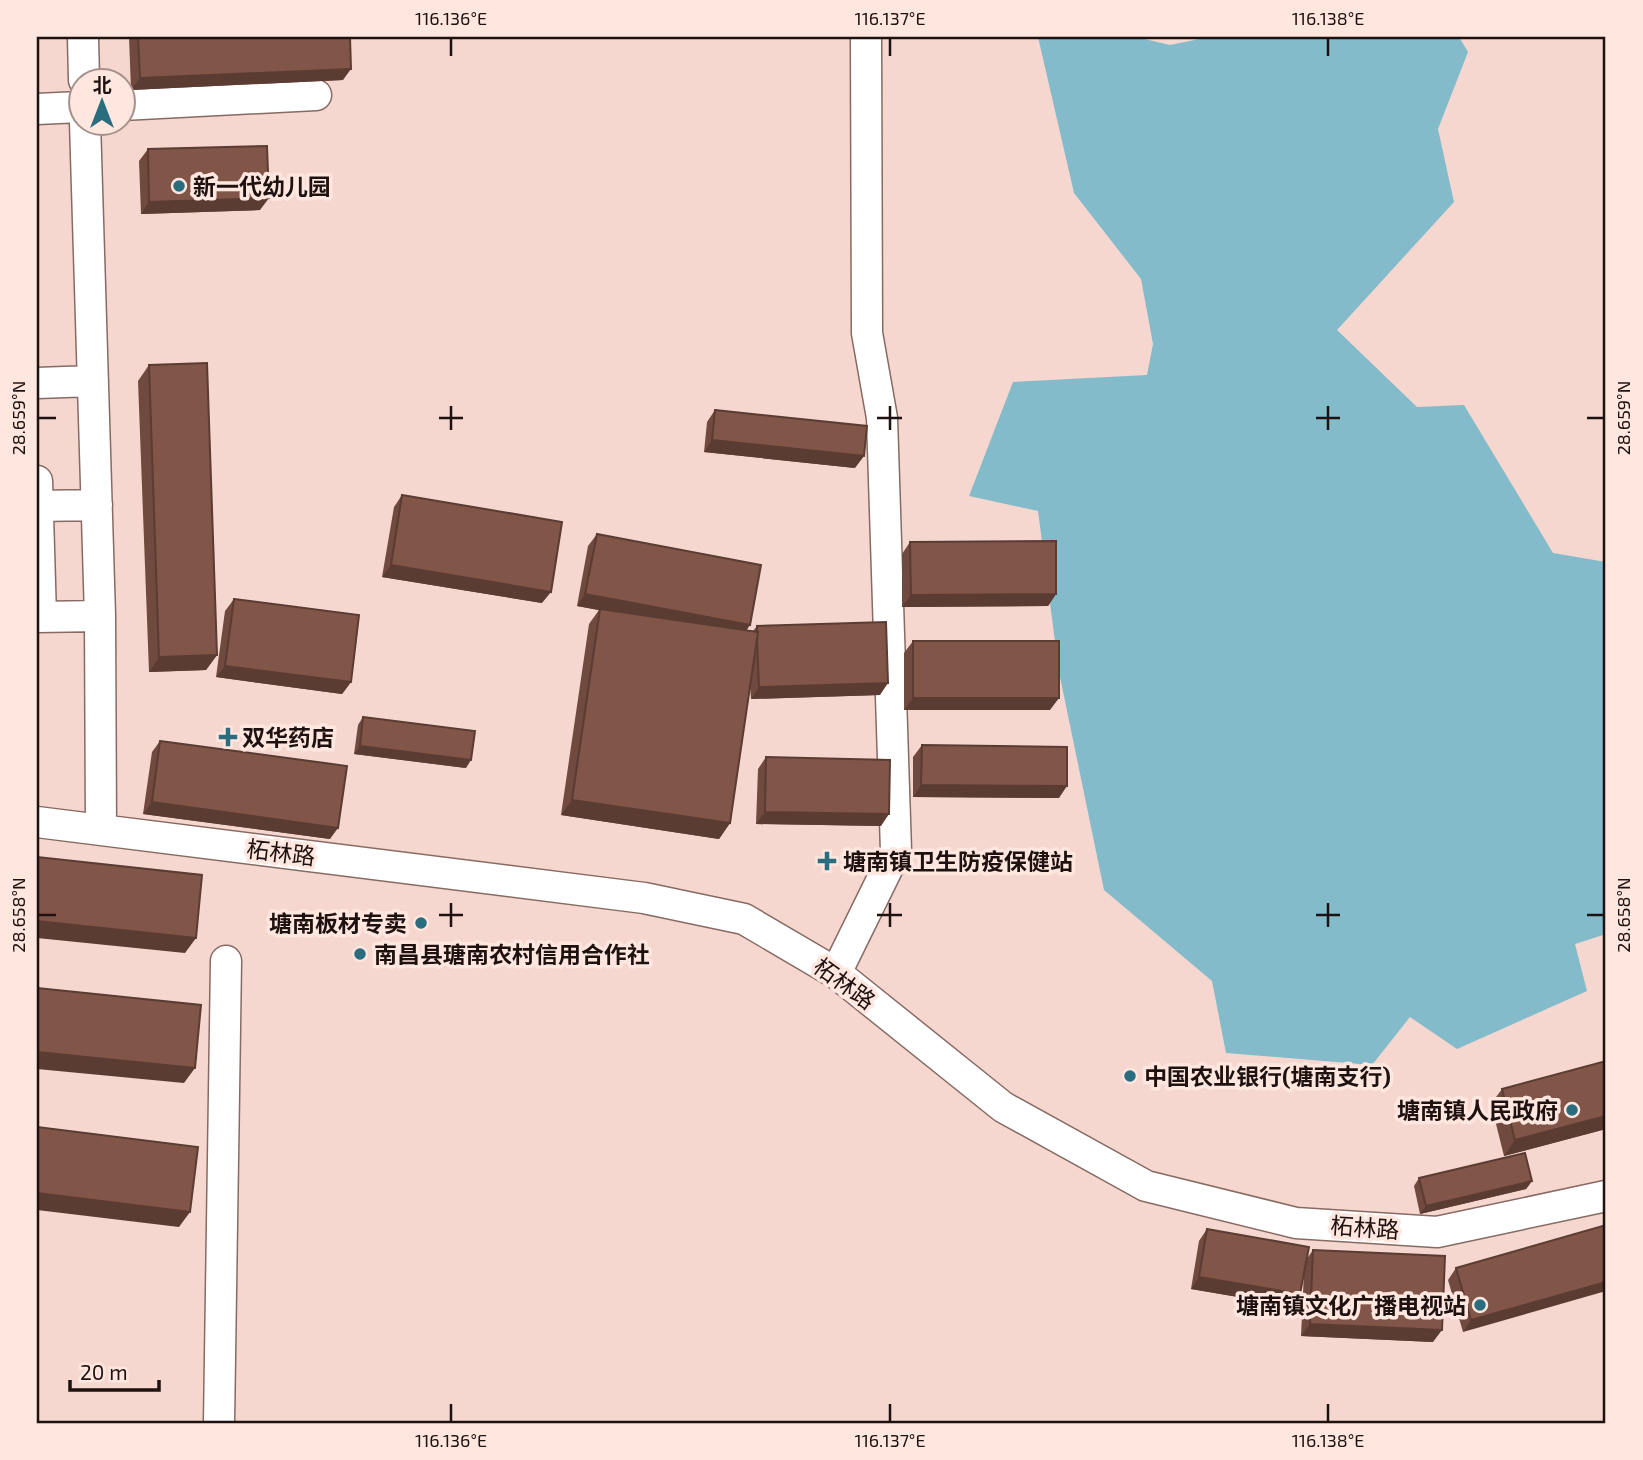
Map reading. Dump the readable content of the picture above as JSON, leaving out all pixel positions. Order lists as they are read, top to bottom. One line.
{"streets":{"street":["柘林路"]},"places":{"other":["新一代幼儿园","塘南板材专卖","南昌县瑭南农村信用合作社","中国农业银行(塘南支行)","塘南镇人民政府","塘南镇文化广播电视站"],"health":["双华药店","塘南镇卫生防疫保健站"]},"scale_bar":"20 m","north":"top","coordinates":["116.136°E","116.137°E","116.138°E","28.659°N","28.658°N"]}
